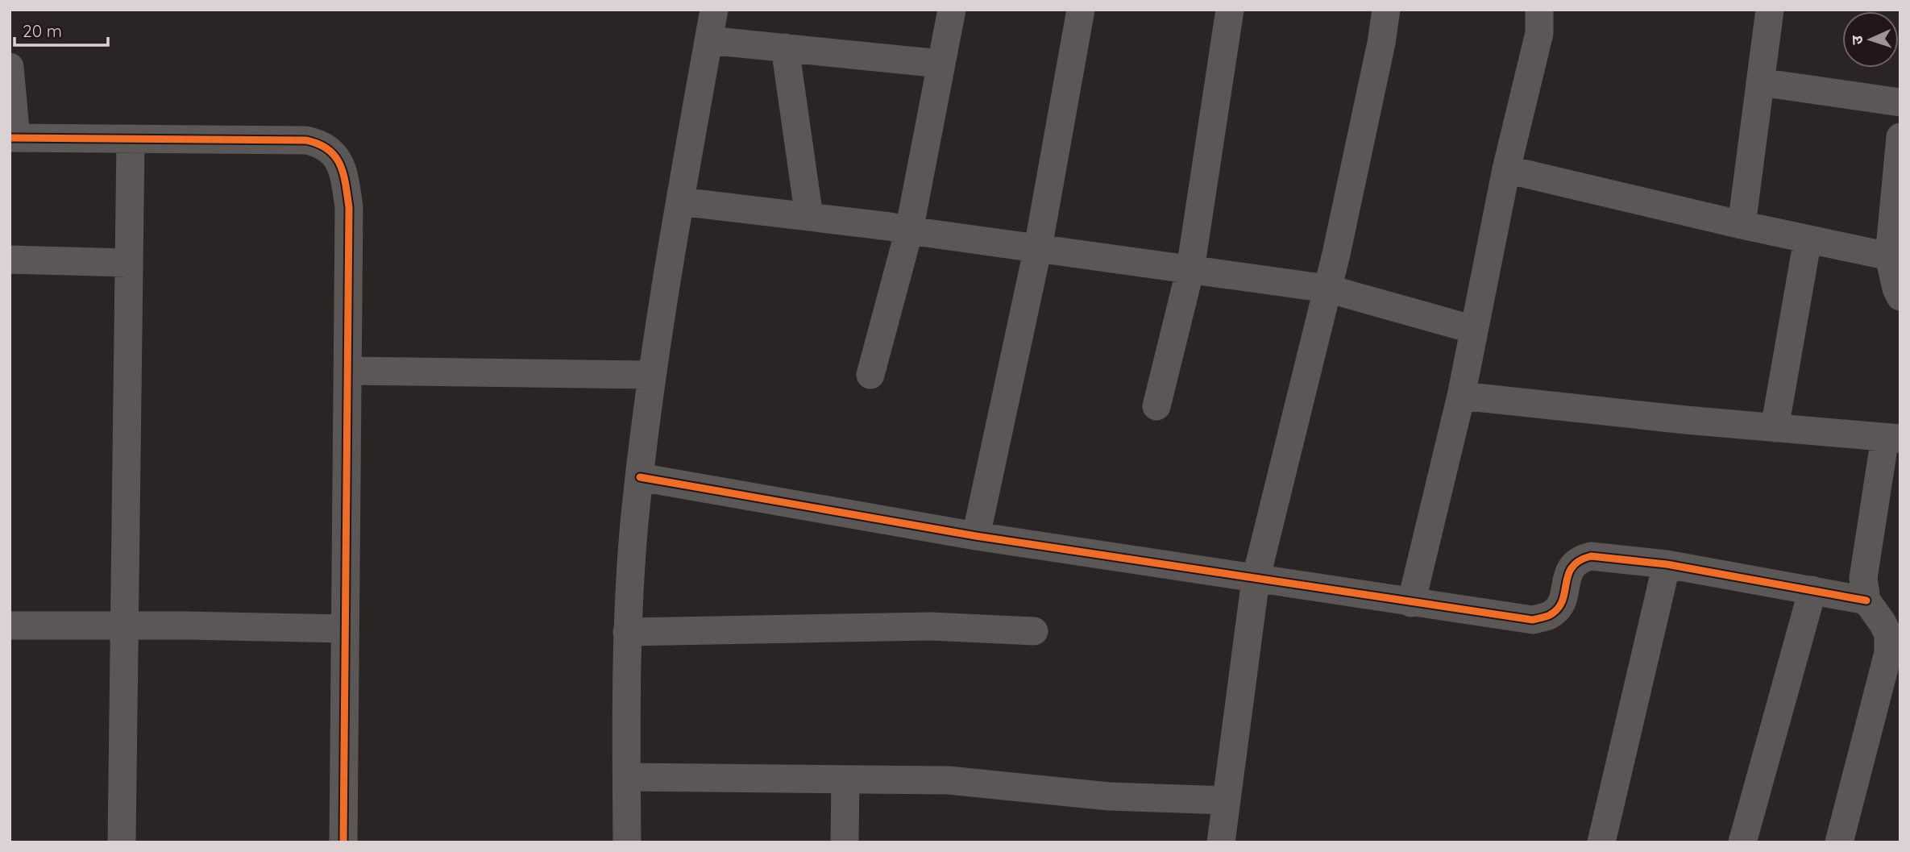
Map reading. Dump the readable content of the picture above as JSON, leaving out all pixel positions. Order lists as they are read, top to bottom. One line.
{"scale_bar":"20 m","north":"left"}
